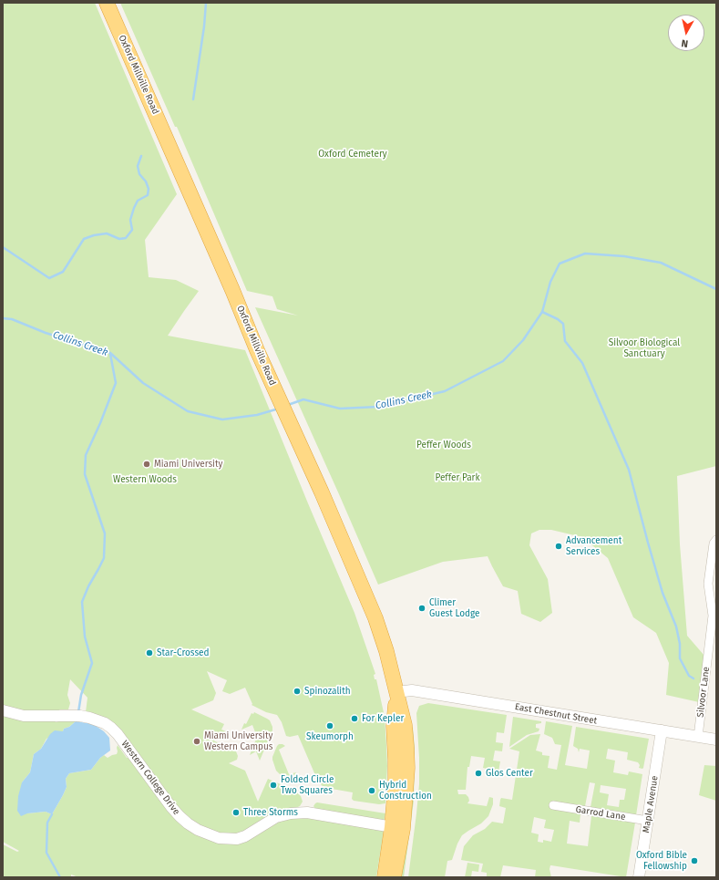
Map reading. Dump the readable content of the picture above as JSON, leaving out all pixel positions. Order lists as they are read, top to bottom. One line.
{"streets":{"highway":["Oxford Millville Road"],"street":["Silvoor Lane","East Chestnut Street","Western College Drive","Maple Avenue","Garrod Lane"]},"crossings":[["Oxford Millville Road","East Chestnut Street"],["Oxford Millville Road","Western College Drive"],["Silvoor Lane","East Chestnut Street"],["East Chestnut Street","Maple Avenue"],["Maple Avenue","Garrod Lane"]],"water":["Collins Creek"],"parks":["Oxford Cemetery","Silvoor Biological Sanctuary","Peffer Woods","Peffer Park","Western Woods"],"places":["Miami University","Advancement Services","Climer Guest Lodge","Star-Crossed","Spinozalith","For Kepler","Skeumorph","Miami University Western Campus","Glos Center","Folded Circle Two Squares","Hybrid Construction","Three Storms","Oxford Bible Fellowship"],"north":"bottom"}
